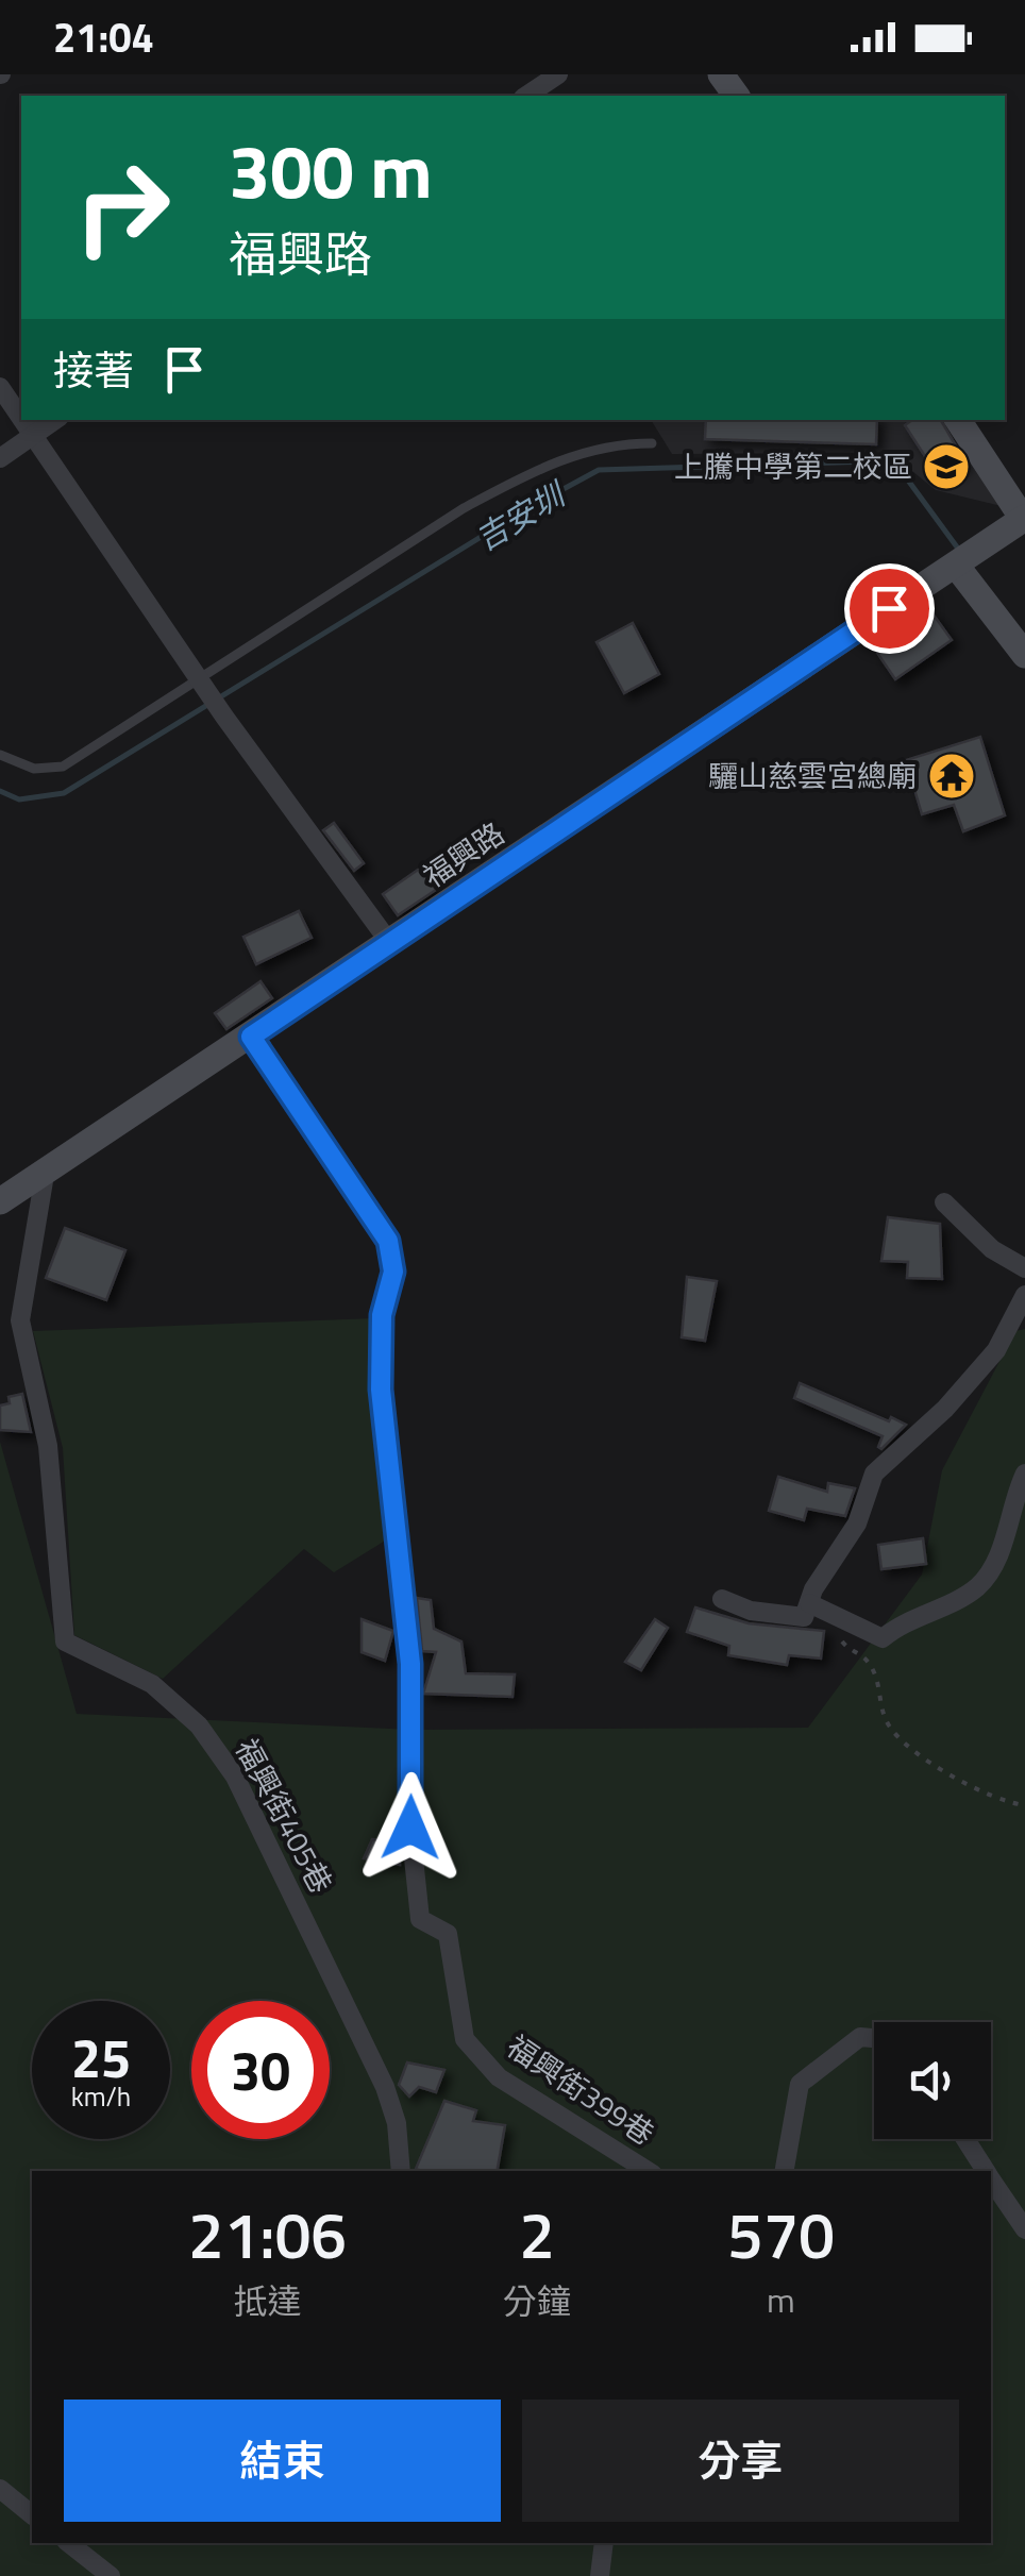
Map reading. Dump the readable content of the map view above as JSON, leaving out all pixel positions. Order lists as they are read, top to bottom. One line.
{"streets":{"street":["福興路","福興街405巷","福興街399巷"]},"crossings":[["福興路","福興街405巷"],["福興路","福興街399巷"]],"water":["吉安圳"],"places":{"school or university":["上騰中學第二校區"],"temple":["驪山慈雲宮總廟"]},"page":{"status":"21:04","turn":["300 m","福興路"],"then":"接著","speed":"25 km/h","limit":"30","eta":["21:06","抵達","2","分鐘","570","m"],"buttons":["結束","分享"]}}
